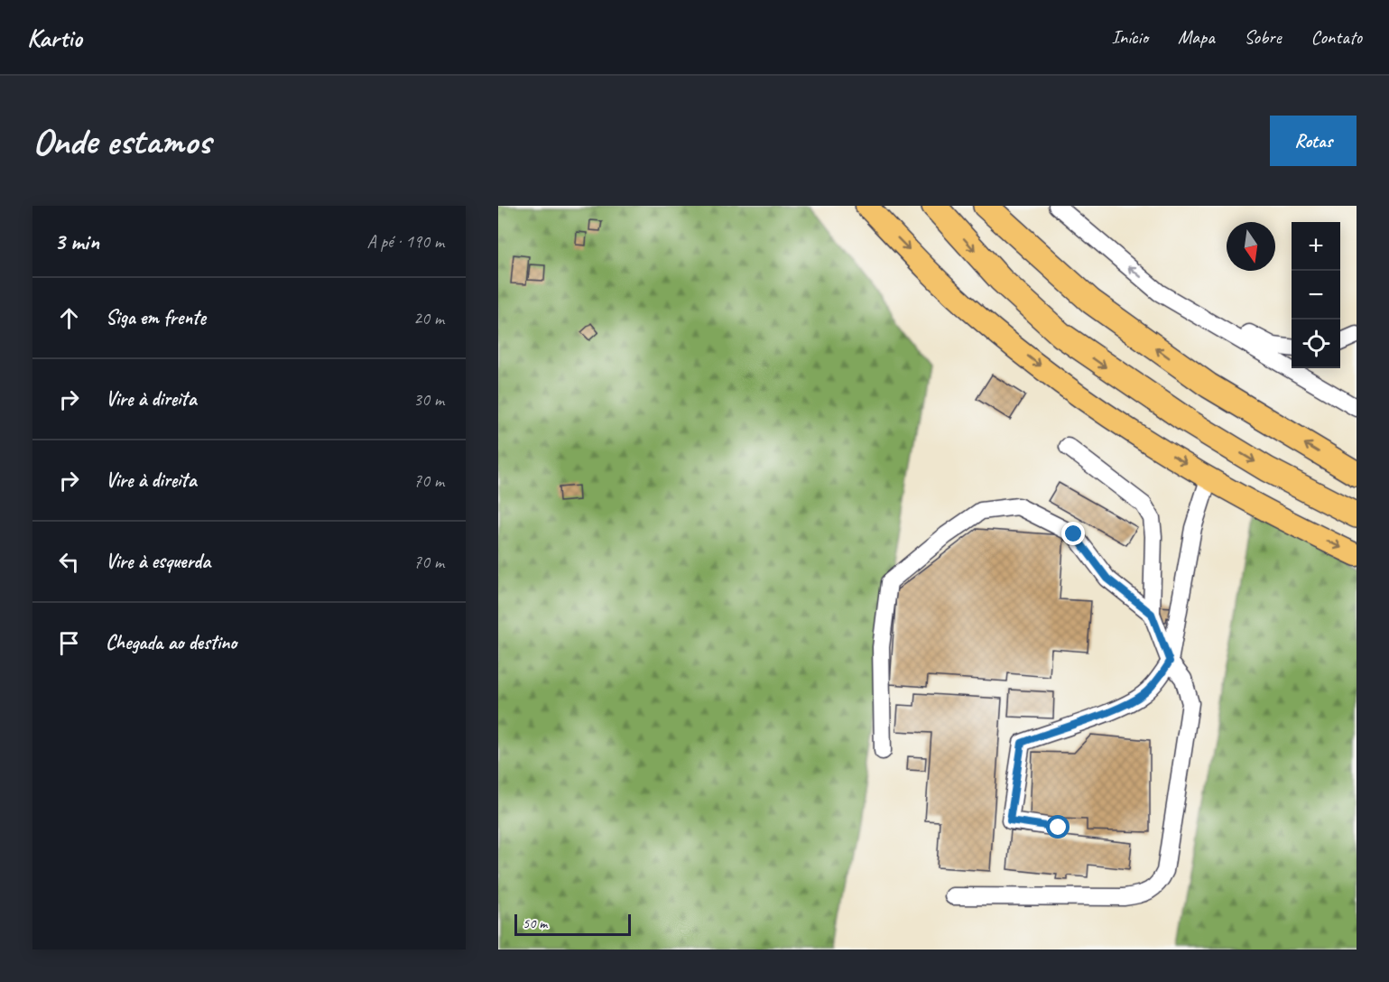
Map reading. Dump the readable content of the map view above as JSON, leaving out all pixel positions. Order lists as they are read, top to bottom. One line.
{"scale_bar":"50 m","north":"bottom","page":{"header":"Kartio","nav":["Início","Mapa","Sobre","Contato"],"buttons":"Rotas","title":"Onde estamos","heading":["3 min","A pé · 190 m"],"map_buttons":["+","−"],"list":[["Siga em frente","20 m"],["Vire à direita","30 m"],["Vire à direita","70 m"],["Vire à esquerda","70 m"],"Chegada ao destino"],"scale":"50 m"}}
